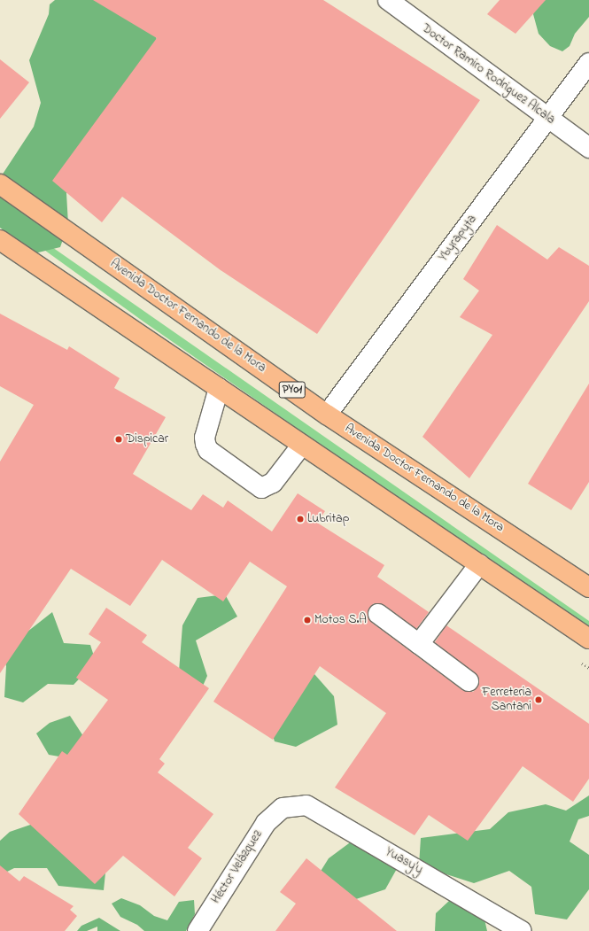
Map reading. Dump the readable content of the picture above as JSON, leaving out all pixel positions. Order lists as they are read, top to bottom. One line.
{"streets":{"highway":["Avenida Doctor Fernando de la Mora","PY01"],"street":["Doctor Ramiro Rodriguez Alcala","Ybyrapyta","Yuasy'y","Héctor Velázquez"]},"crossings":[["Doctor Ramiro Rodriguez Alcala","Ybyrapyta"],["Ybyrapyta","Avenida Doctor Fernando de la Mora"],["Yuasy'y","Héctor Velázquez"]],"places":["Dispicar","Lubritap","Motos S.A","Ferreteria Santani"]}
